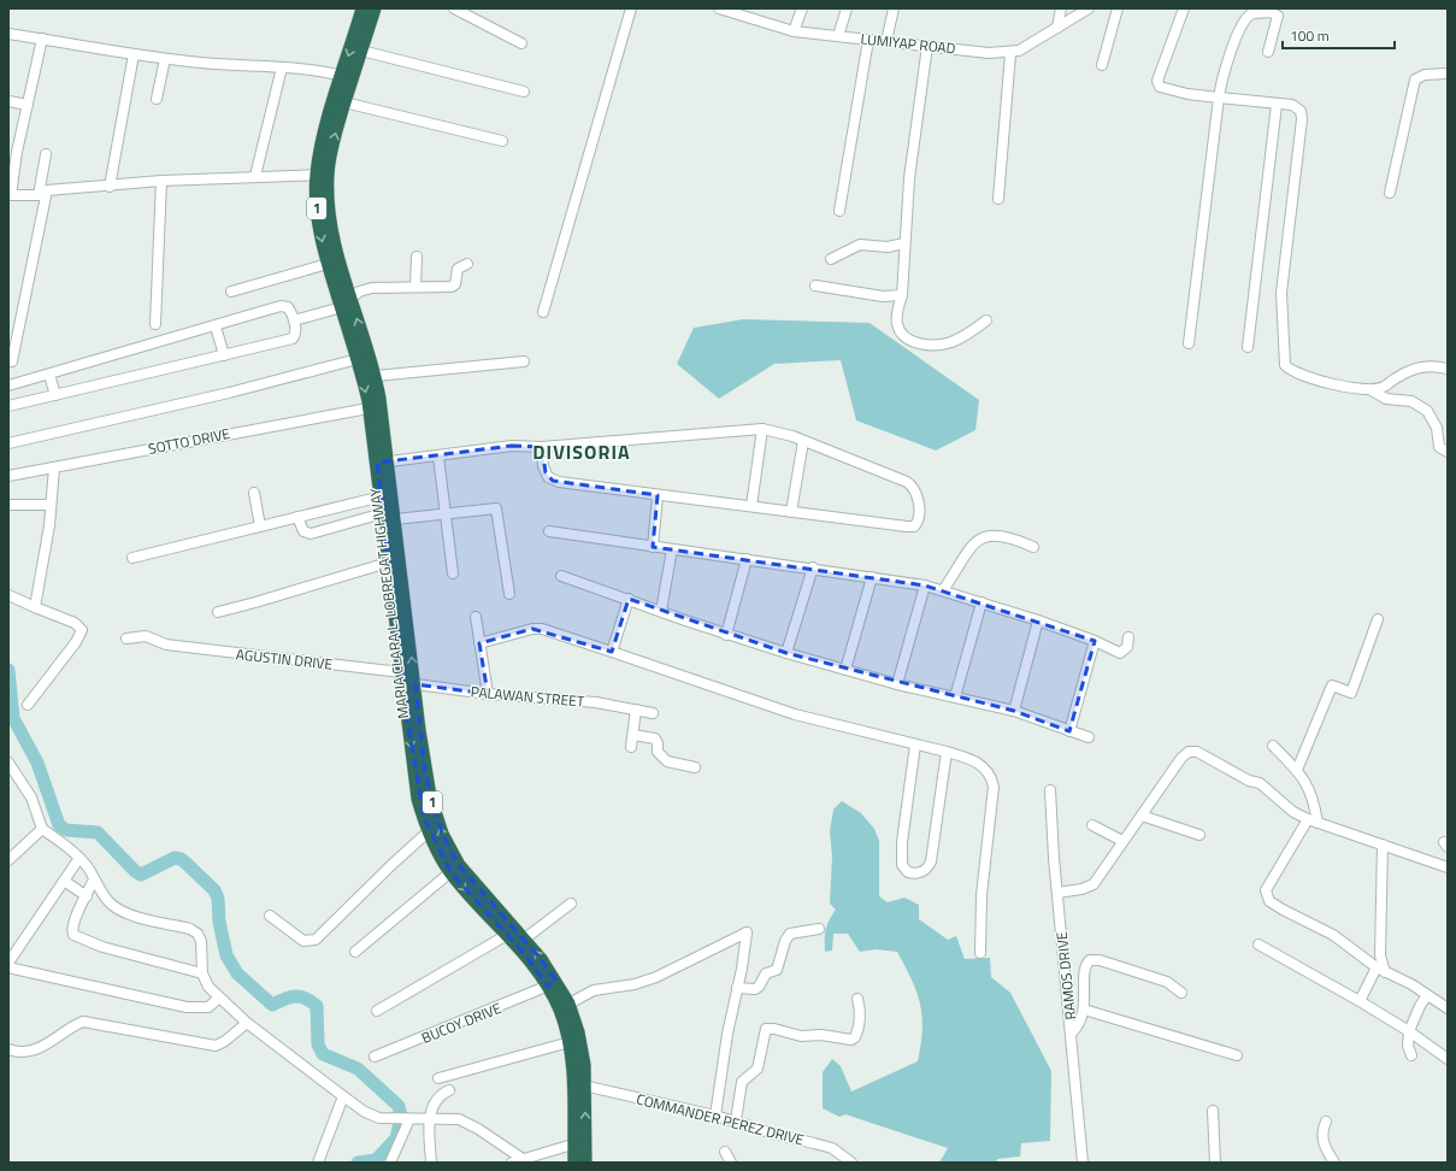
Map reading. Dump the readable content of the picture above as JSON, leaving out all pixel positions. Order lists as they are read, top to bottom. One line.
{"streets":{"highway":["1","MARIA CLARA L. LOBREGAT HIGHWAY"],"street":["LUMIYAP ROAD","SOTTO DRIVE","AGUSTIN DRIVE","PALAWAN STREET","RAMOS DRIVE","BUCOY DRIVE","COMMANDER PEREZ DRIVE"]},"crossings":[["SOTTO DRIVE","MARIA CLARA L. LOBREGAT HIGHWAY"],["MARIA CLARA L. LOBREGAT HIGHWAY","AGUSTIN DRIVE"],["MARIA CLARA L. LOBREGAT HIGHWAY","PALAWAN STREET"],["MARIA CLARA L. LOBREGAT HIGHWAY","BUCOY DRIVE"],["MARIA CLARA L. LOBREGAT HIGHWAY","COMMANDER PEREZ DRIVE"],["AGUSTIN DRIVE","PALAWAN STREET"]],"districts":["DIVISORIA"],"scale_bar":"100 m"}
